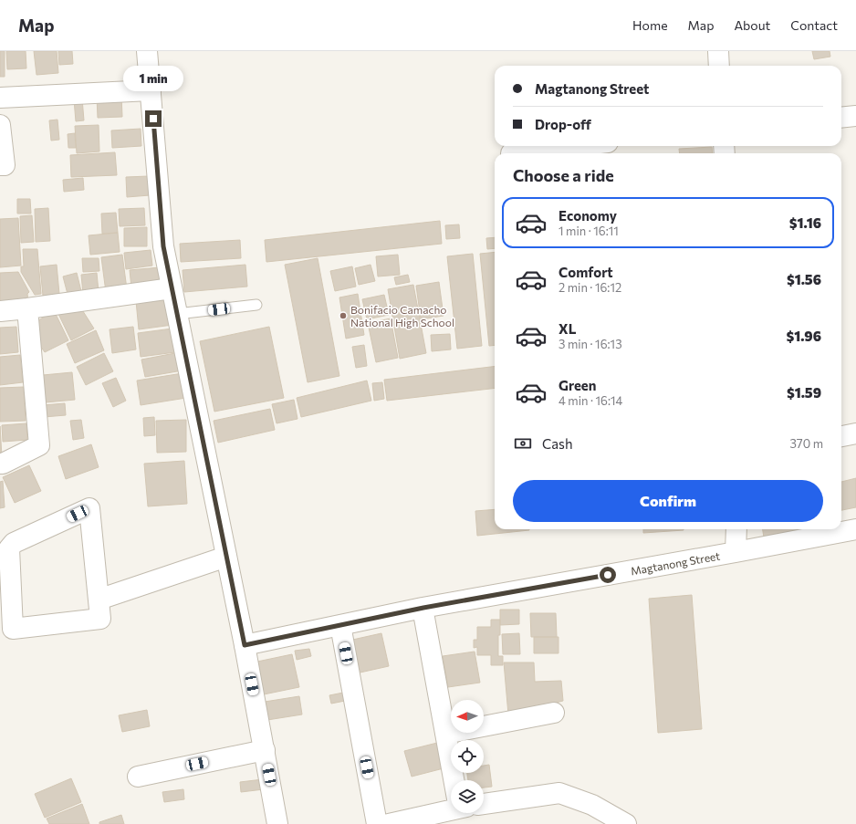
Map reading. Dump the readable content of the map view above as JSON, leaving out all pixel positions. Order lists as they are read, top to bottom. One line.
{"streets":{"street":["Magtanong Street"]},"places":["Bonifacio Camacho National High School"],"north":"left","page":{"header":"Map","nav":["Home","Map","About","Contact"],"bubble":"1 min","banner":["Magtanong Street","Drop-off"],"heading":"Choose a ride","list":[{"name":"Economy","note":"1 min · 16:11","value":"$1.16"},{"name":"Comfort","note":"2 min · 16:12","value":"$1.56"},{"name":"XL","note":"3 min · 16:13","value":"$1.96"},{"name":"Green","note":"4 min · 16:14","value":"$1.59"}],"pay":["Cash","370 m"],"buttons":"Confirm"}}
